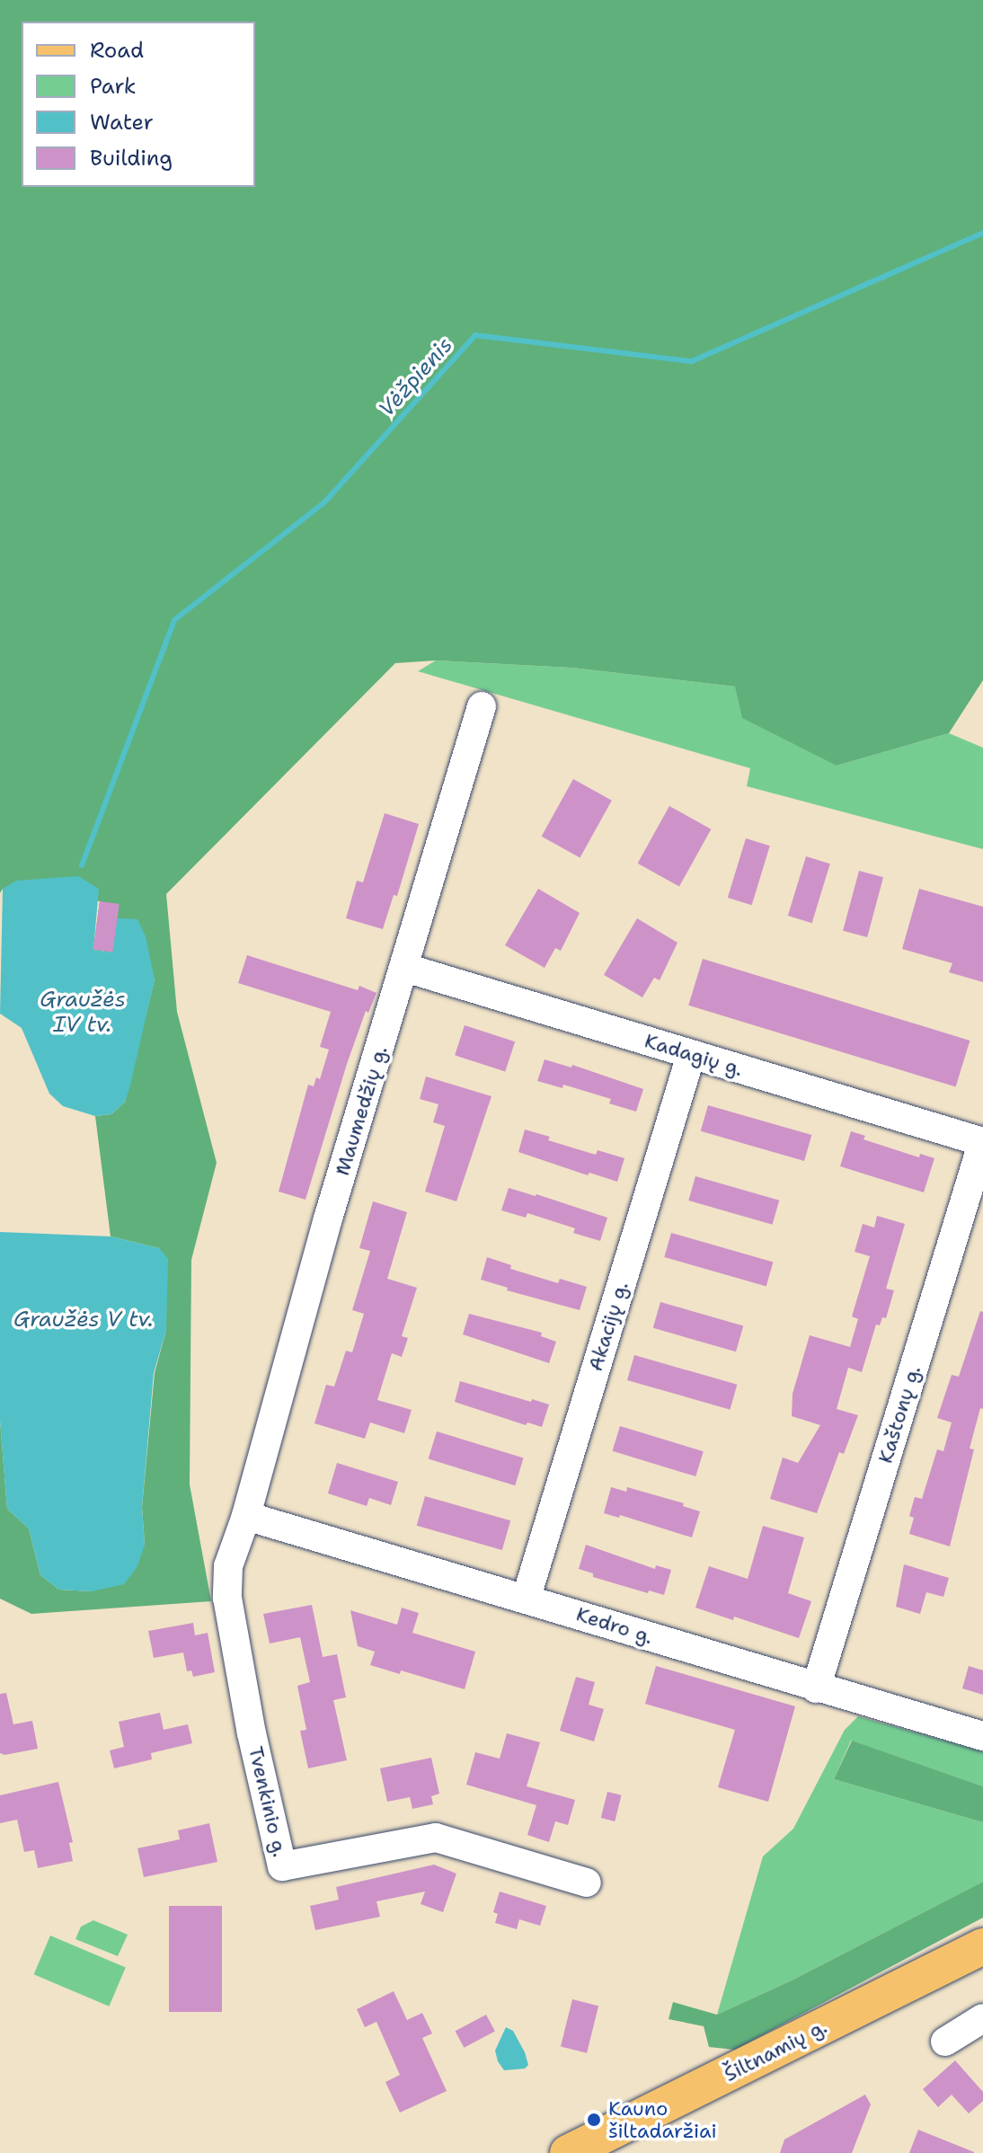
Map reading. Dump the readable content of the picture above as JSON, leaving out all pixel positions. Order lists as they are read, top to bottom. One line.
{"streets":{"main road":["Šiltnamių g."],"street":["Kadagių g.","Maumedžių g.","Akacijų g.","Kaštonų g.","Kedro g.","Tvenkinio g."]},"crossings":[["Kadagių g.","Maumedžių g."],["Kadagių g.","Akacijų g."],["Kadagių g.","Kaštonų g."],["Maumedžių g.","Kedro g."],["Maumedžių g.","Tvenkinio g."],["Akacijų g.","Kedro g."],["Kaštonų g.","Kedro g."],["Kedro g.","Tvenkinio g."]],"water":["Vėžpienis","Graužės IV tv.","Graužės V tv."],"places":["Kauno šiltadaržiai"],"legend":["Road","Park","Water","Building"]}
